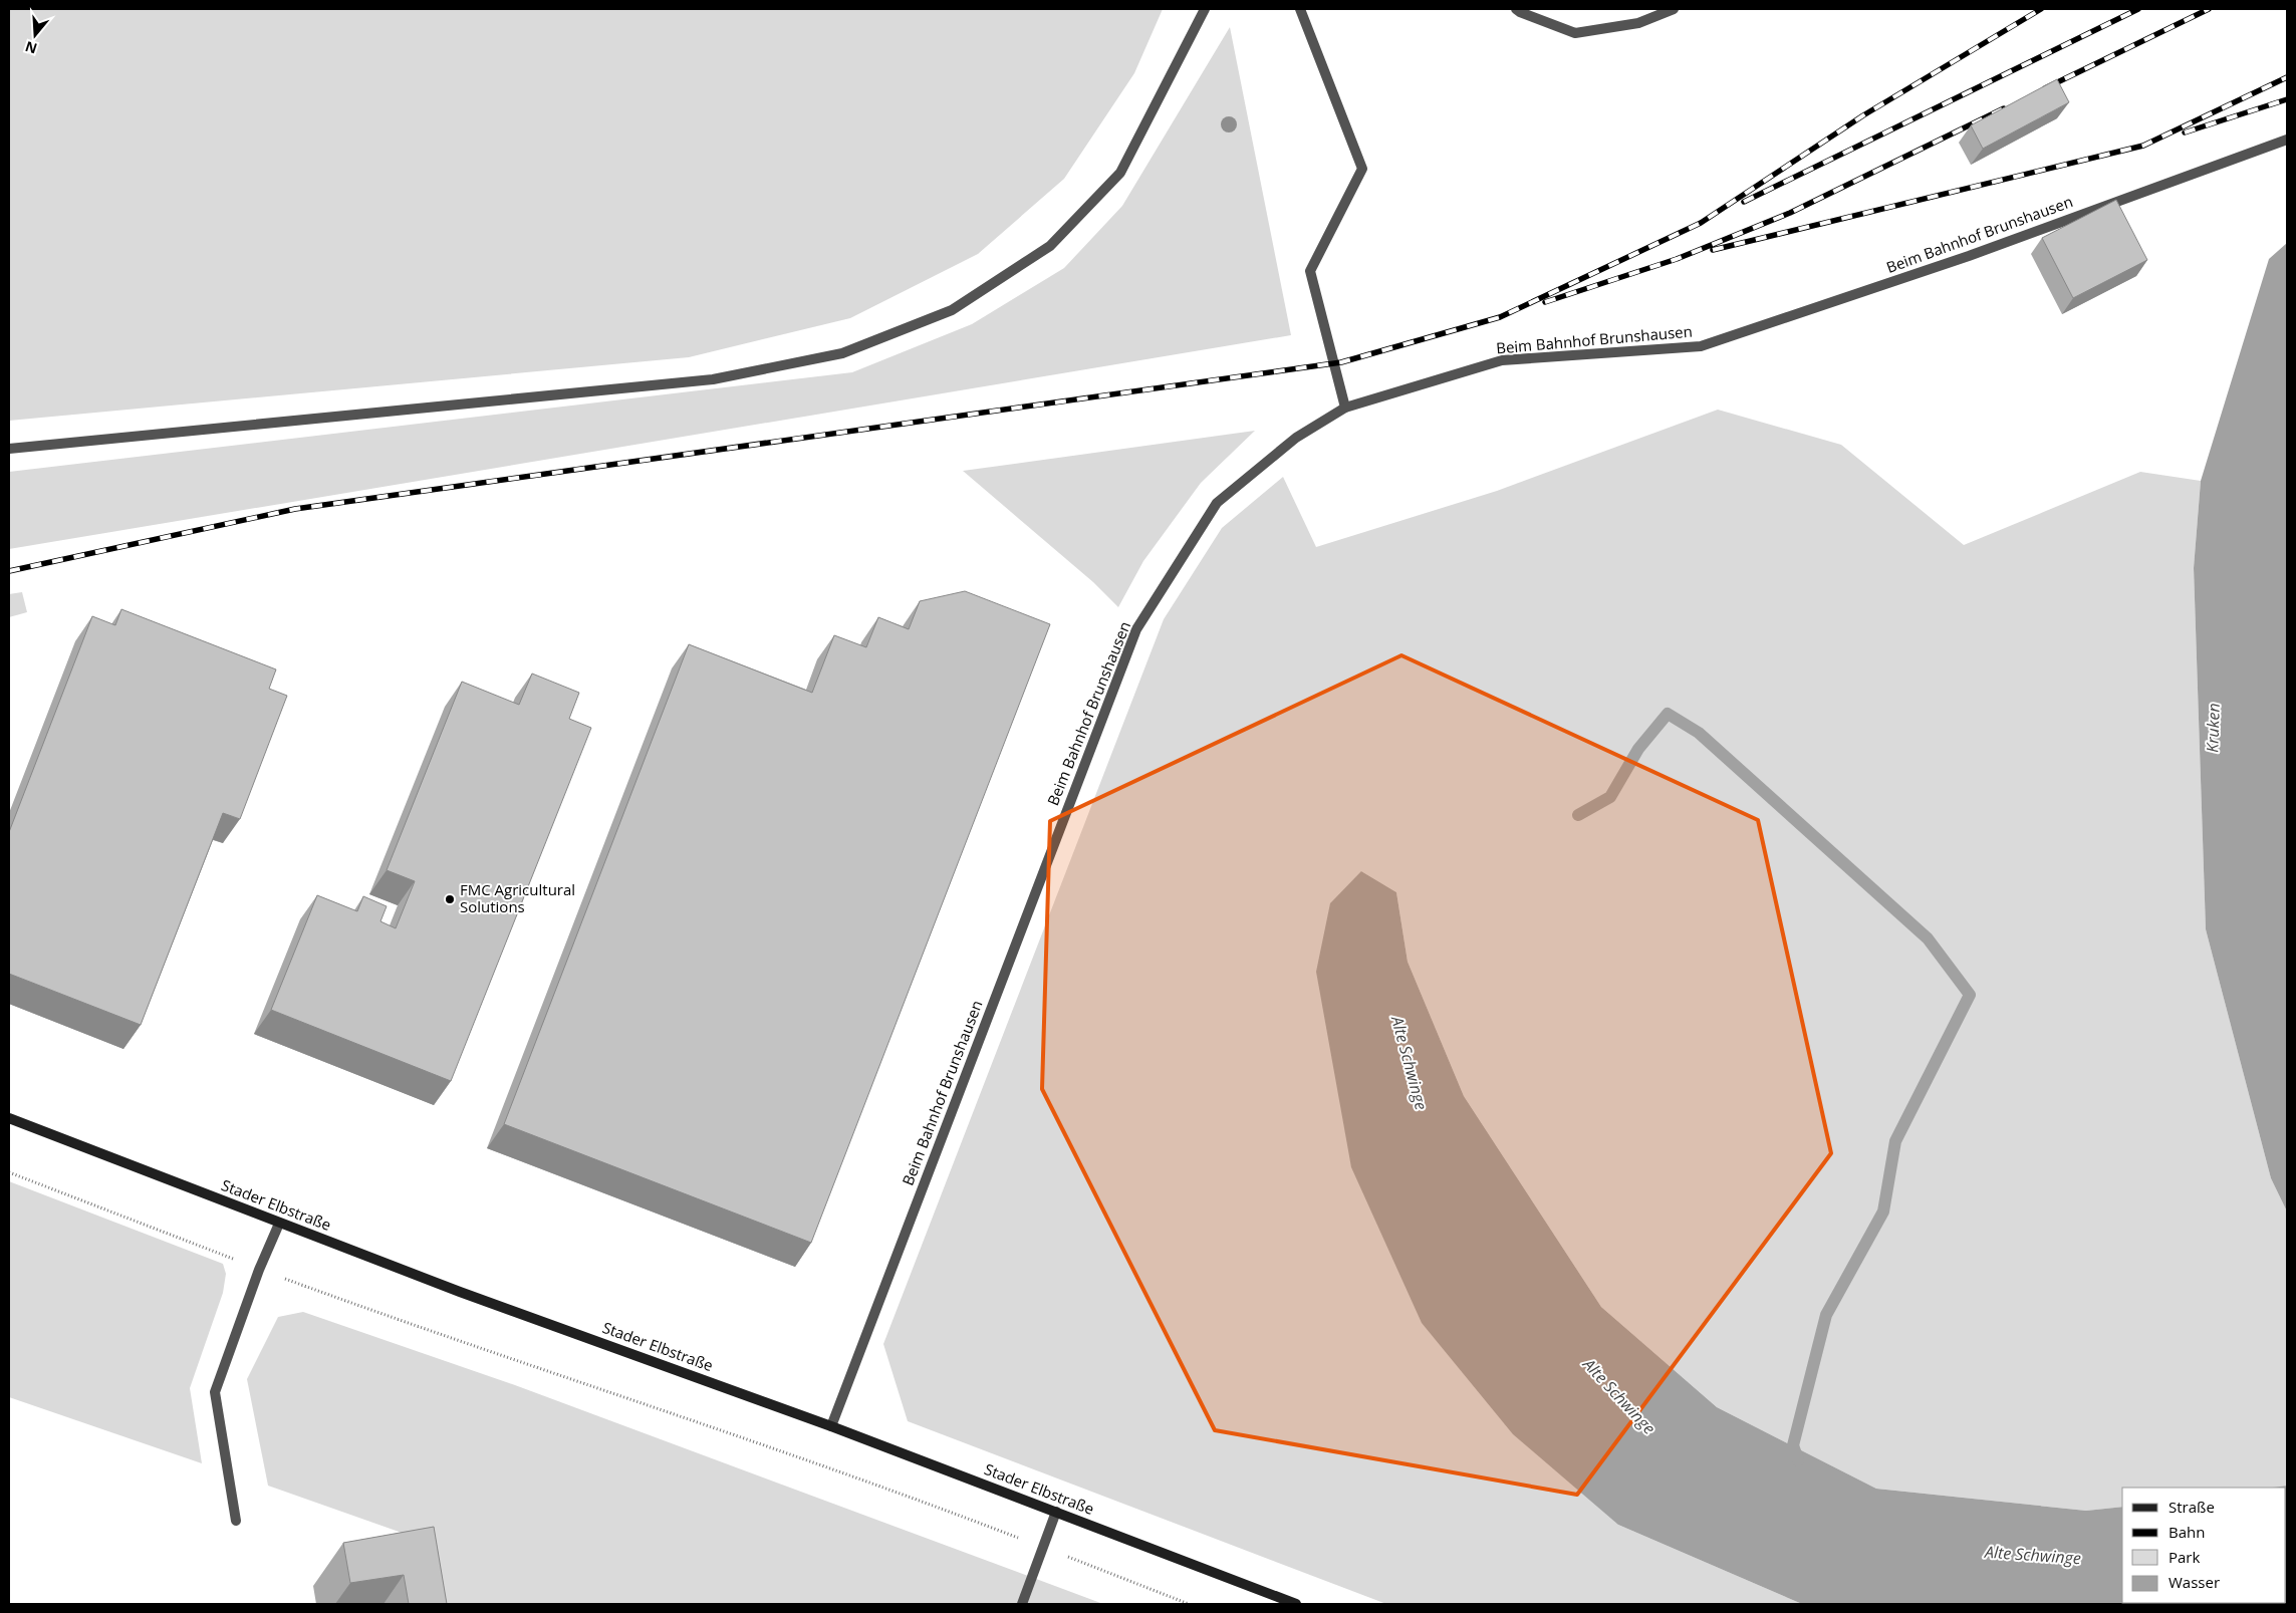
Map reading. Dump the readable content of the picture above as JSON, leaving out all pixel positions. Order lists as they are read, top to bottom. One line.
{"streets":{"street":["Beim Bahnhof Brunshausen","Stader Elbstraße"]},"crossings":[["Beim Bahnhof Brunshausen","Stader Elbstraße"]],"water":["Kruken","Alte Schwinge"],"places":["FMC Agricultural Solutions"],"legend":["Straße","Bahn","Park","Wasser"],"north":"bottom"}
